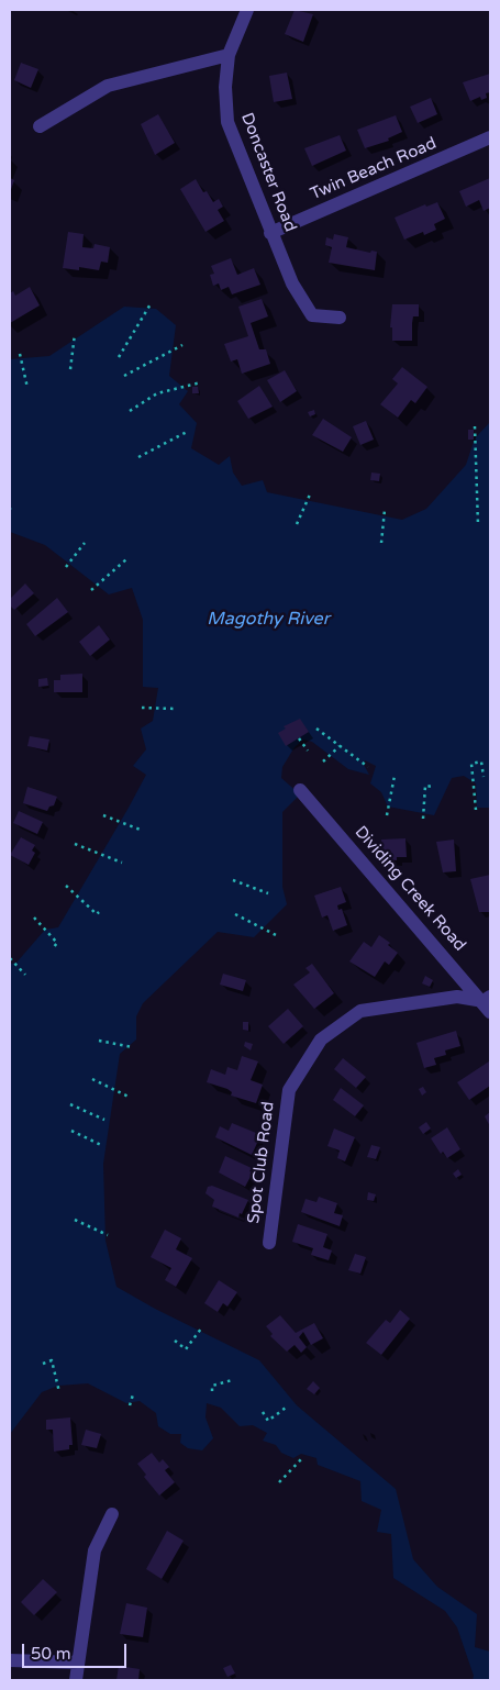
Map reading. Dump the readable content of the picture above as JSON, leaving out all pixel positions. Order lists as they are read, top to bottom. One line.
{"streets":{"street":["Twin Beach Road","Doncaster Road","Dividing Creek Road","Spot Club Road"]},"crossings":[["Twin Beach Road","Doncaster Road"],["Dividing Creek Road","Spot Club Road"]],"water":["Magothy River"],"scale_bar":"50 m"}
